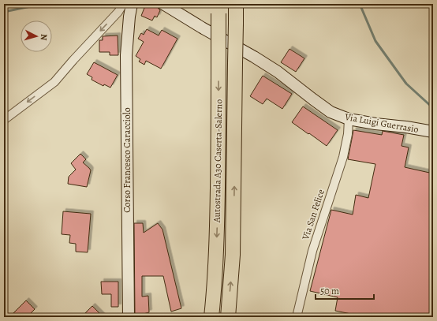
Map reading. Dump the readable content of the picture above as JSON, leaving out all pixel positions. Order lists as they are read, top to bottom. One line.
{"streets":{"highway":["Autostrada A30 Caserta-Salerno"],"street":["Via Luigi Guerrasio","Corso Francesco Caracciolo","Via San Felice"]},"crossings":[["Via Luigi Guerrasio","Via San Felice"]],"scale_bar":"50 m","north":"right"}
